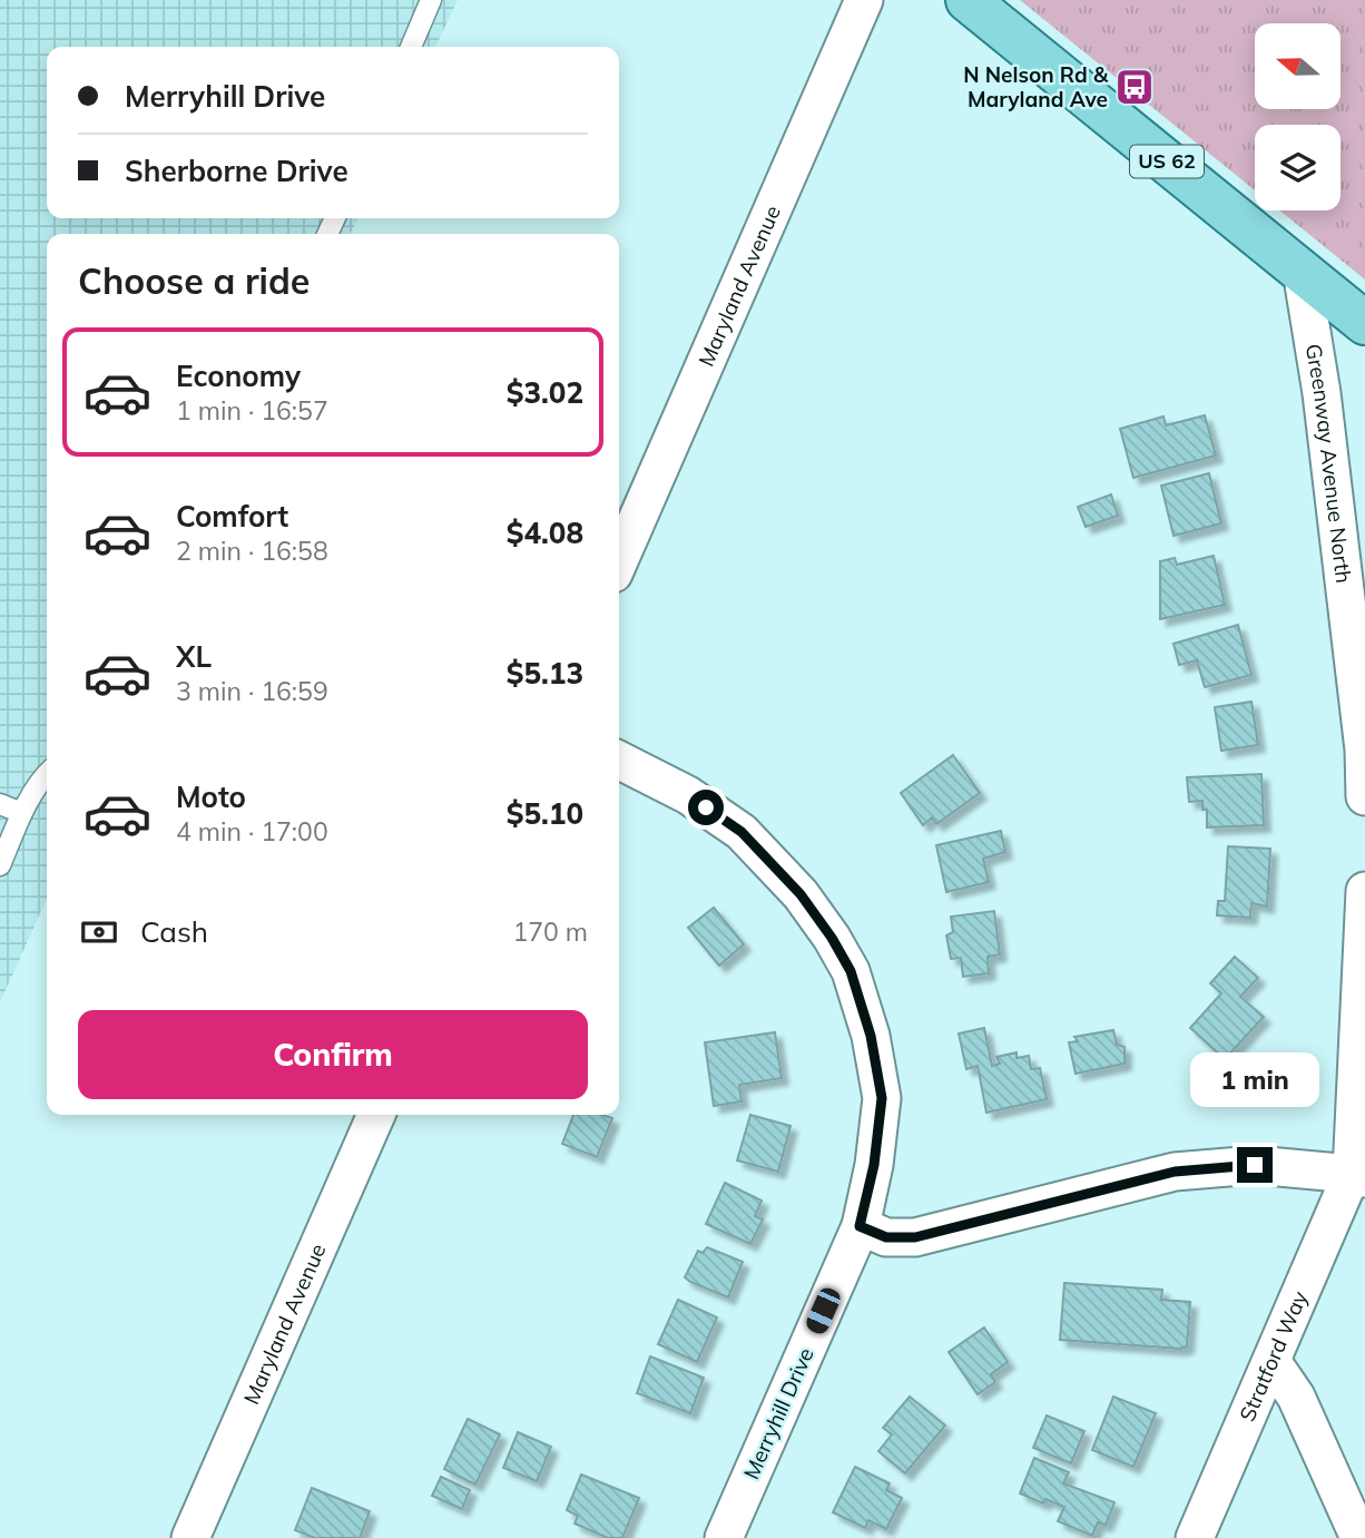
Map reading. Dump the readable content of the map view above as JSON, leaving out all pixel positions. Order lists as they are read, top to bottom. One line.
{"streets":{"main road":["US 62"],"street":["Maryland Avenue","Greenway Avenue North","Stratford Way","Merryhill Drive"]},"crossings":[["US 62","Greenway Avenue North"]],"places":{"bus stop":["N Nelson Rd & Maryland Ave"]},"north":"left","page":{"banner":["Merryhill Drive","Sherborne Drive"],"heading":"Choose a ride","list":[{"name":"Economy","note":"1 min · 16:57","value":"$3.02"},{"name":"Comfort","note":"2 min · 16:58","value":"$4.08"},{"name":"XL","note":"3 min · 16:59","value":"$5.13"},{"name":"Moto","note":"4 min · 17:00","value":"$5.10"}],"pay":["Cash","170 m"],"buttons":"Confirm","bubble":"1 min"}}
